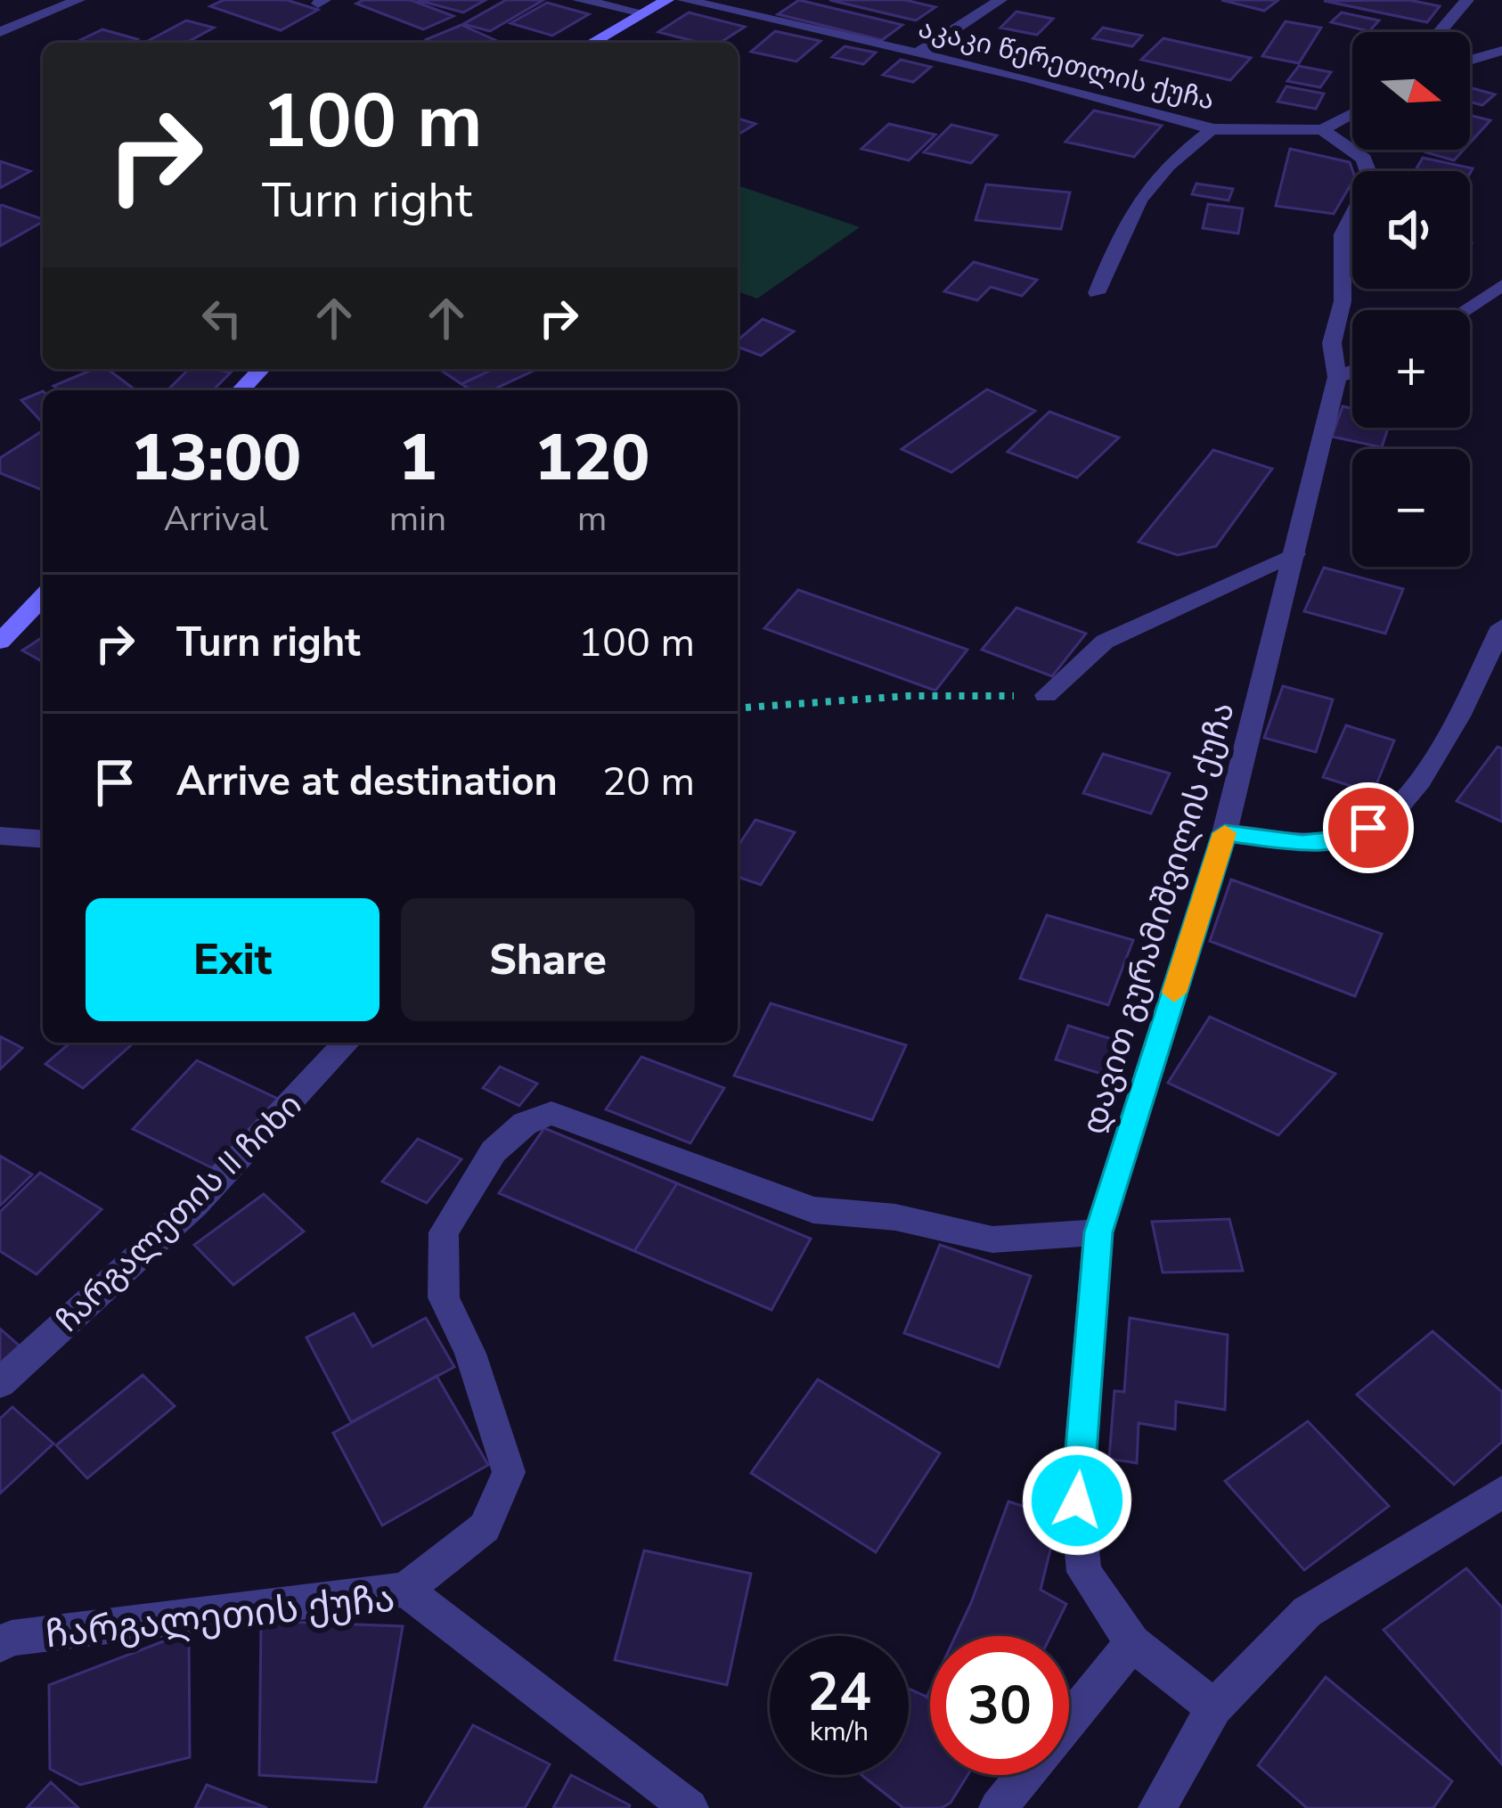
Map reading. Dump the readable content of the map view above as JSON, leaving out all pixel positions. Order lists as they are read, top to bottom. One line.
{"streets":{"street":["აკაკი წერეთლის ქუჩა","დავით გურამიშვილის ქუჩა","ჩარგალეთის II ჩიხი","ჩარგალეთის ქუჩა"]},"crossings":[["აკაკი წერეთლის ქუჩა","დავით გურამიშვილის ქუჩა"]],"north":"right","page":{"map_buttons":["+","−"],"turn":["100 m","Turn right"],"eta":["13:00","Arrival","1","min","120","m"],"list":[{"name":"Turn right","value":"100 m"},{"name":"Arrive at destination","value":"20 m"}],"buttons":["Exit","Share"],"speed":"24 km/h","limit":"30"}}
